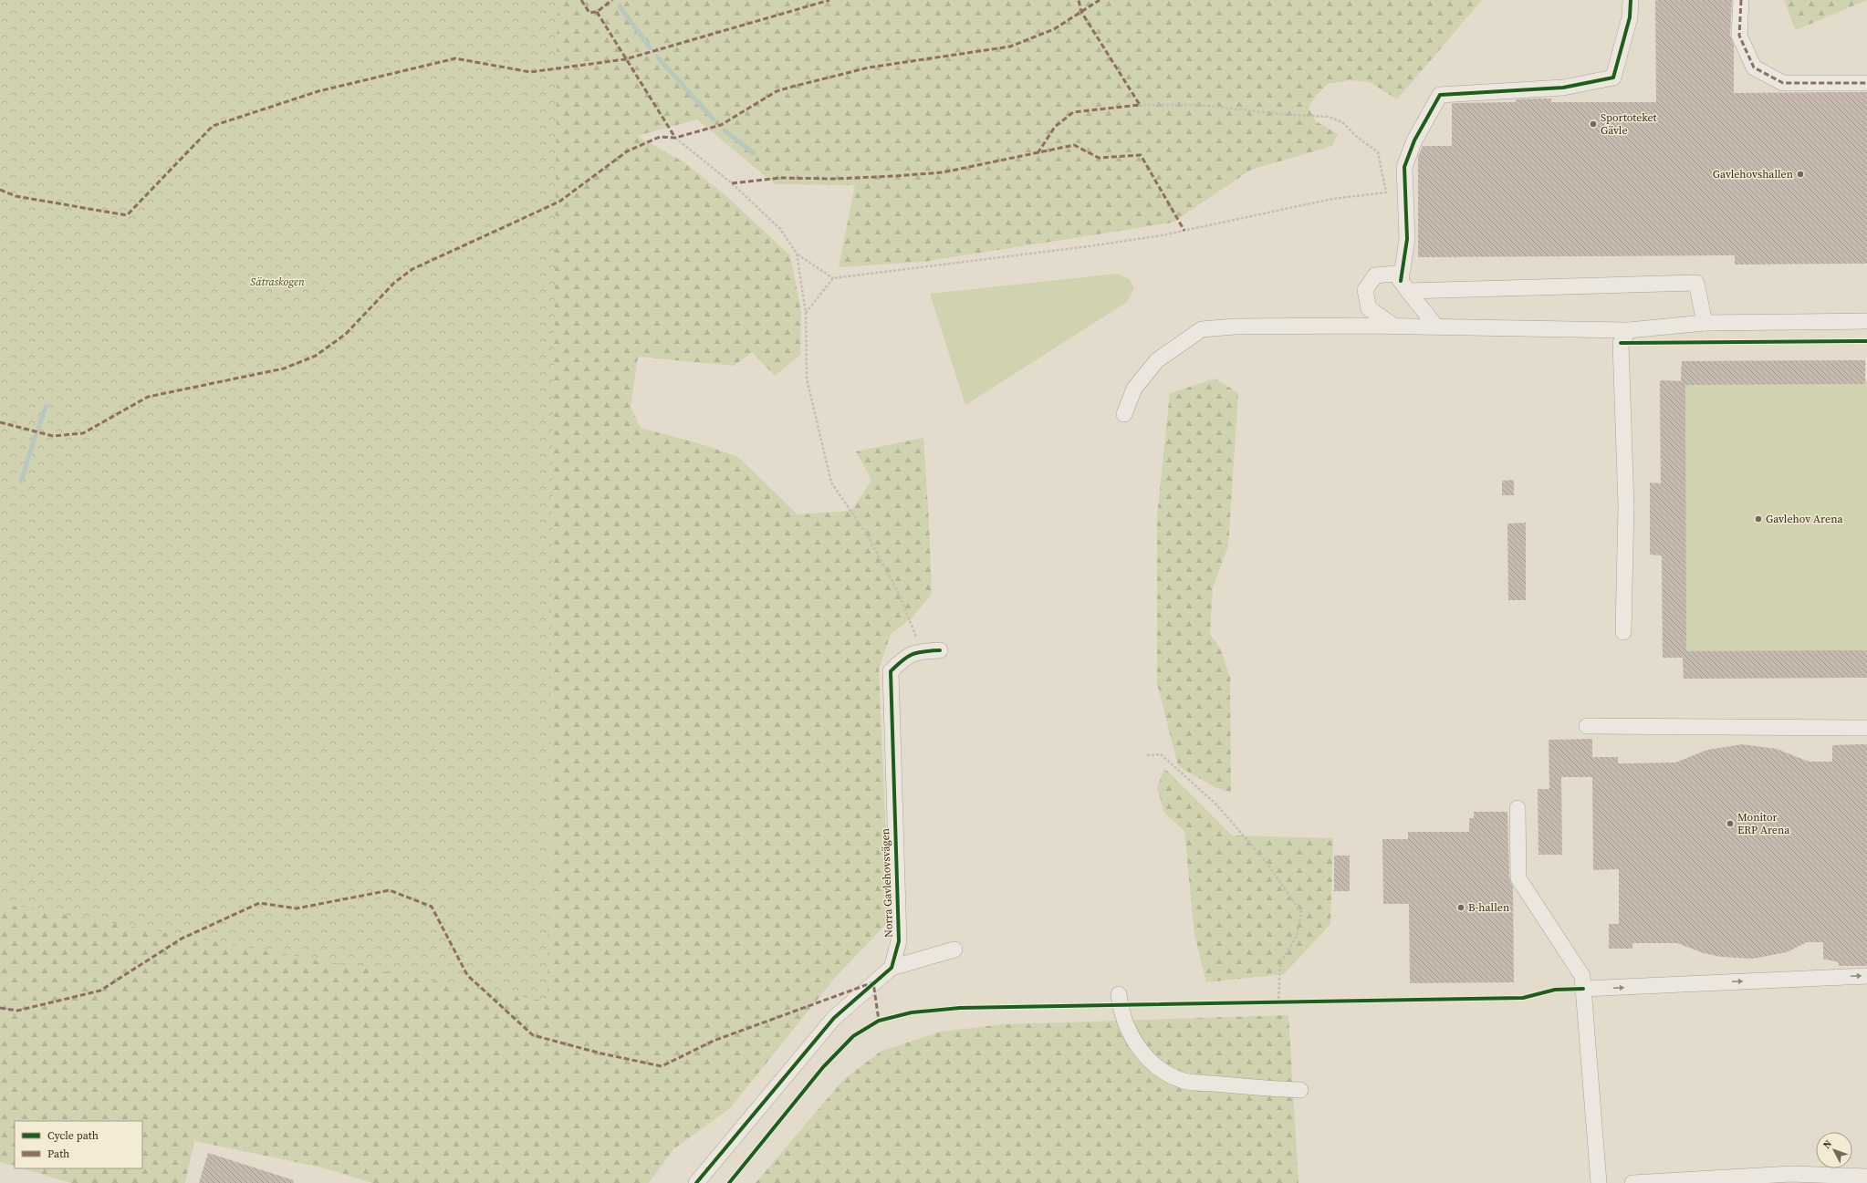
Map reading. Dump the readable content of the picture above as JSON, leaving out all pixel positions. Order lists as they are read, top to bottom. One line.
{"streets":{"street":["Norra Gavlehovsvägen"]},"parks":["Sätraskogen"],"places":["Sportoteket Gävle","Gavlehovshallen","Gavlehov Arena","Monitor ERP Arena","B-hallen"],"legend":["Cycle path","Path"],"north":"top left"}
